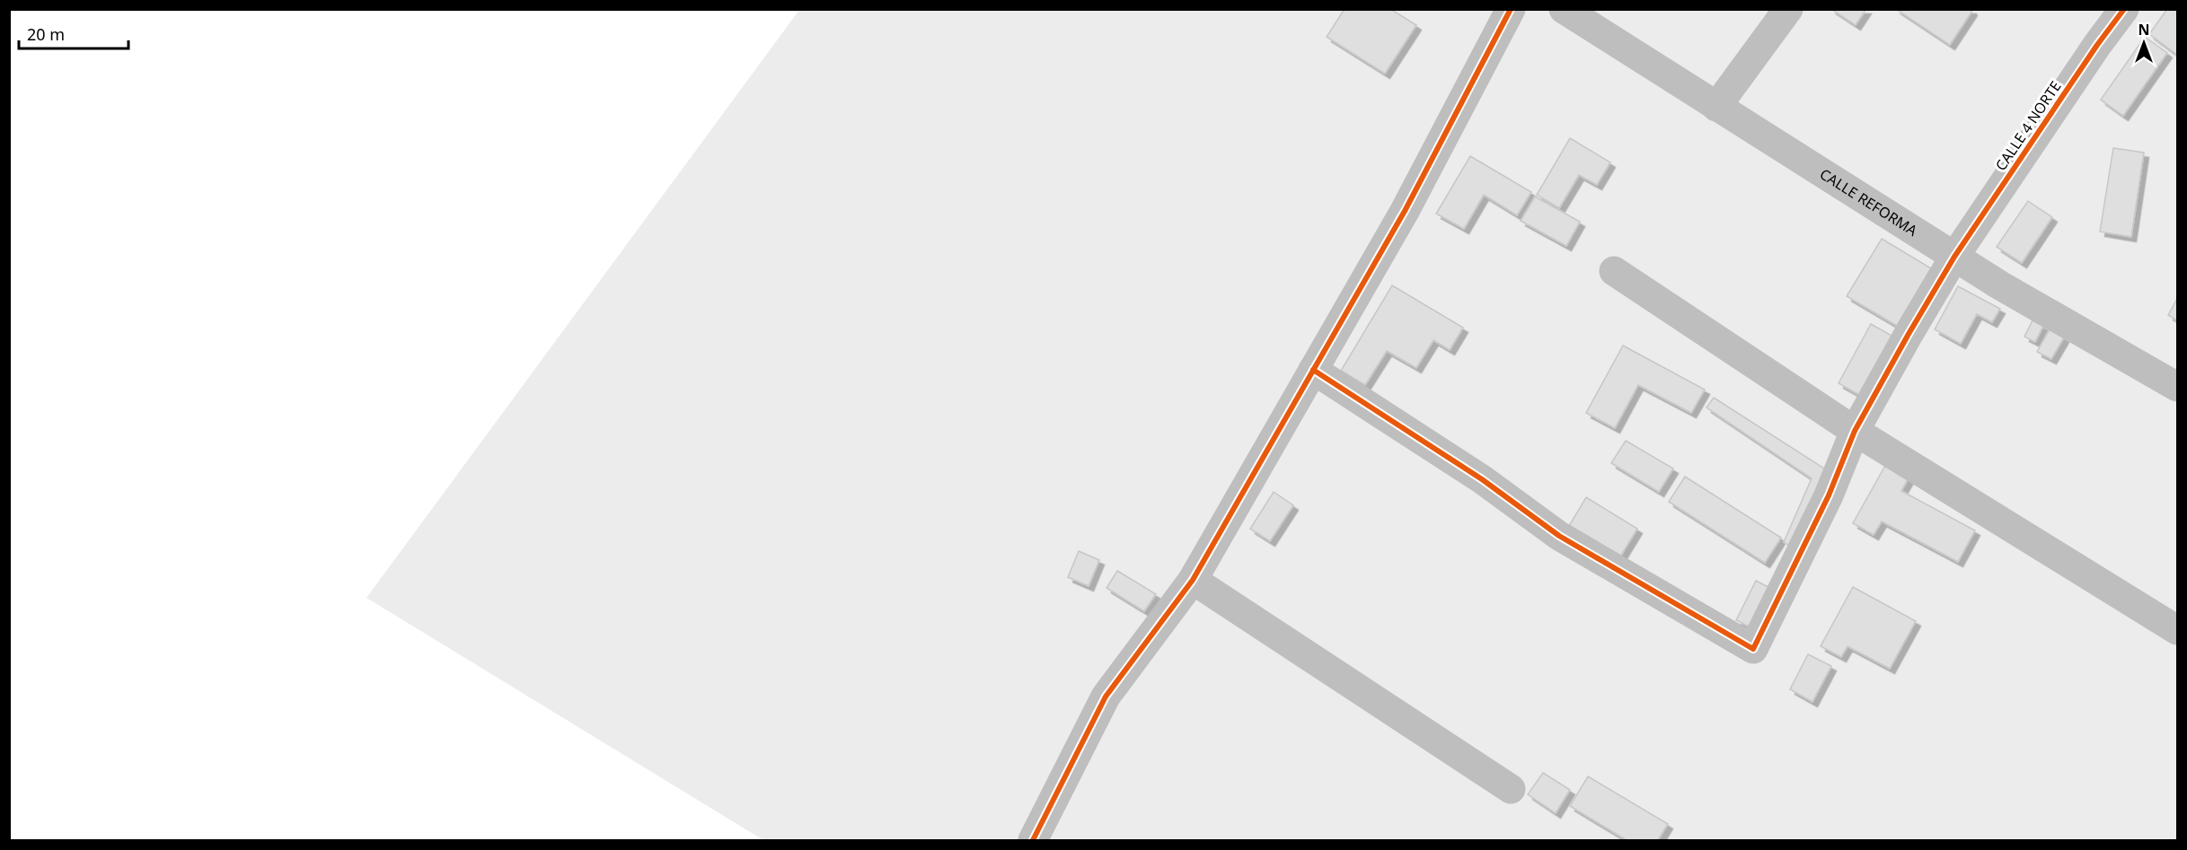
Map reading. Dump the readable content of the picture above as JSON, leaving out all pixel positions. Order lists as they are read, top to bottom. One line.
{"streets":{"street":["CALLE 4 NORTE","CALLE REFORMA"]},"crossings":[["CALLE 4 NORTE","CALLE REFORMA"]],"scale_bar":"20 m","north":"top"}
